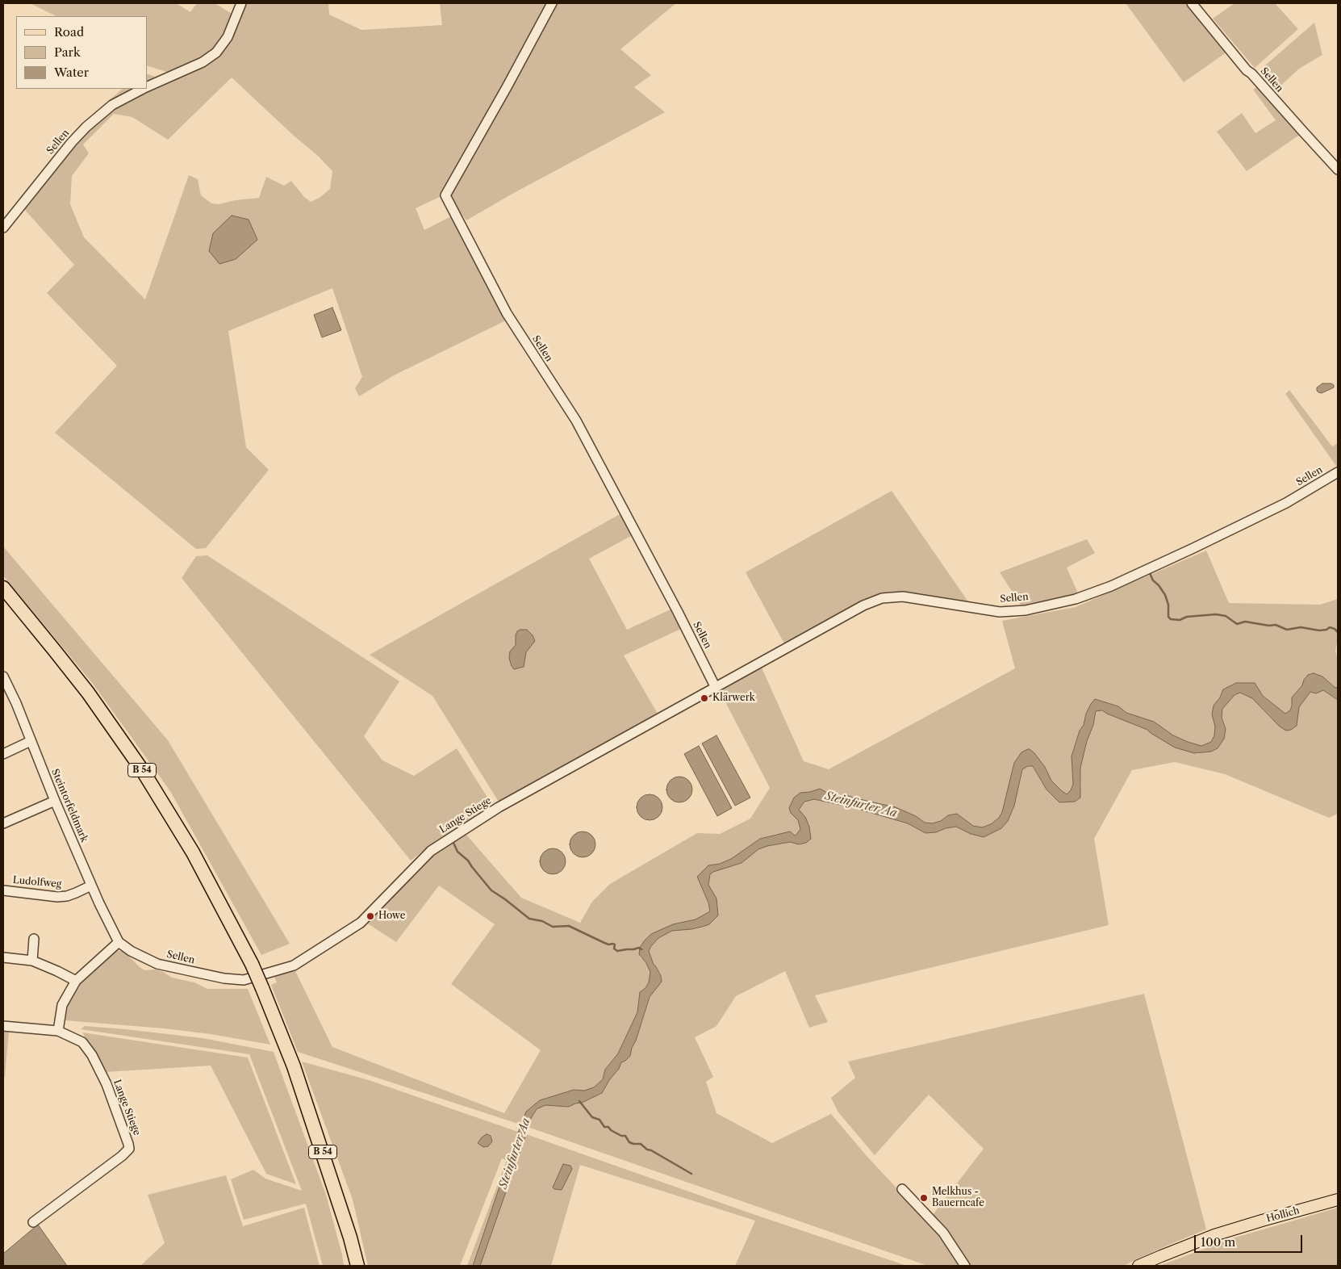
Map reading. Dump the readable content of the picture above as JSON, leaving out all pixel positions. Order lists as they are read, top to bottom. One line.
{"streets":{"highway":["B 54"],"main road":["Hollich"],"street":["Sellen","Steintorfeldmark","Lange Stiege","Ludolfweg"]},"crossings":[["Sellen","Steintorfeldmark"],["Sellen","Lange Stiege"],["Steintorfeldmark","Ludolfweg"]],"water":["Steinfurter Aa"],"places":["Klärwerk","Howe","Melkhus - Bauerncafe"],"legend":["Road","Park","Water"],"scale_bar":"100 m"}
